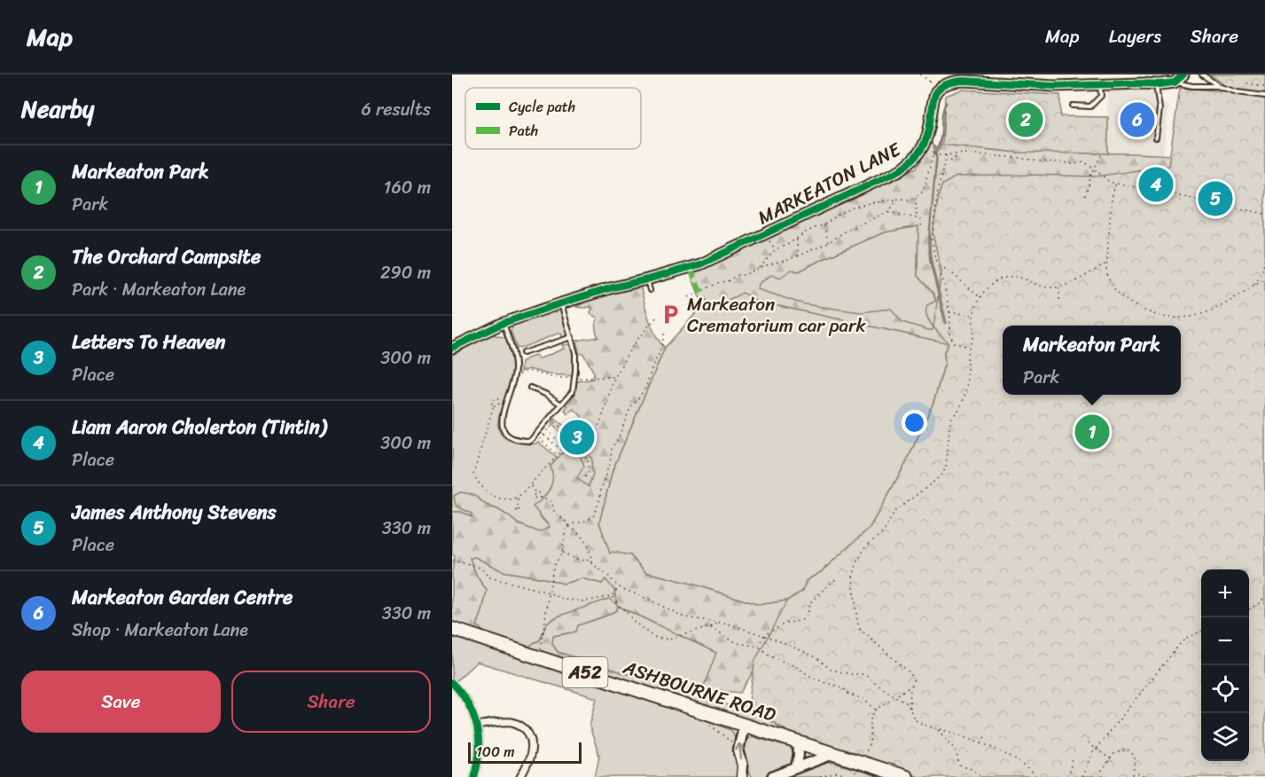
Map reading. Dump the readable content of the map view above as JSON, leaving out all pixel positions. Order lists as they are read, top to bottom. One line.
{"streets":{"highway":["A52","ASHBOURNE ROAD"],"street":["MARKEATON LANE"]},"places":{"parking":["Markeaton Crematorium car park"]},"legend":["Cycle path","Path"],"scale_bar":"100 m","page":{"header":"Map","nav":["Map","Layers","Share"],"heading":["Nearby","6 results"],"pins":["2","6","4","5","1","3"],"list":[{"mark":"1","name":"Markeaton Park","note":"Park","value":"160 m"},{"mark":"2","name":"The Orchard Campsite","note":"Park · Markeaton Lane","value":"290 m"},{"mark":"3","name":"Letters To Heaven","note":"Place","value":"300 m"},{"mark":"4","name":"Liam Aaron Cholerton (Tintin)","note":"Place","value":"300 m"},{"mark":"5","name":"James Anthony Stevens","note":"Place","value":"330 m"},{"mark":"6","name":"Markeaton Garden Centre","note":"Shop · Markeaton Lane","value":"330 m"}],"popup":["Markeaton Park","Park"],"map_buttons":["+","−"],"buttons":["Save","Share"],"scale":"100 m"}}
